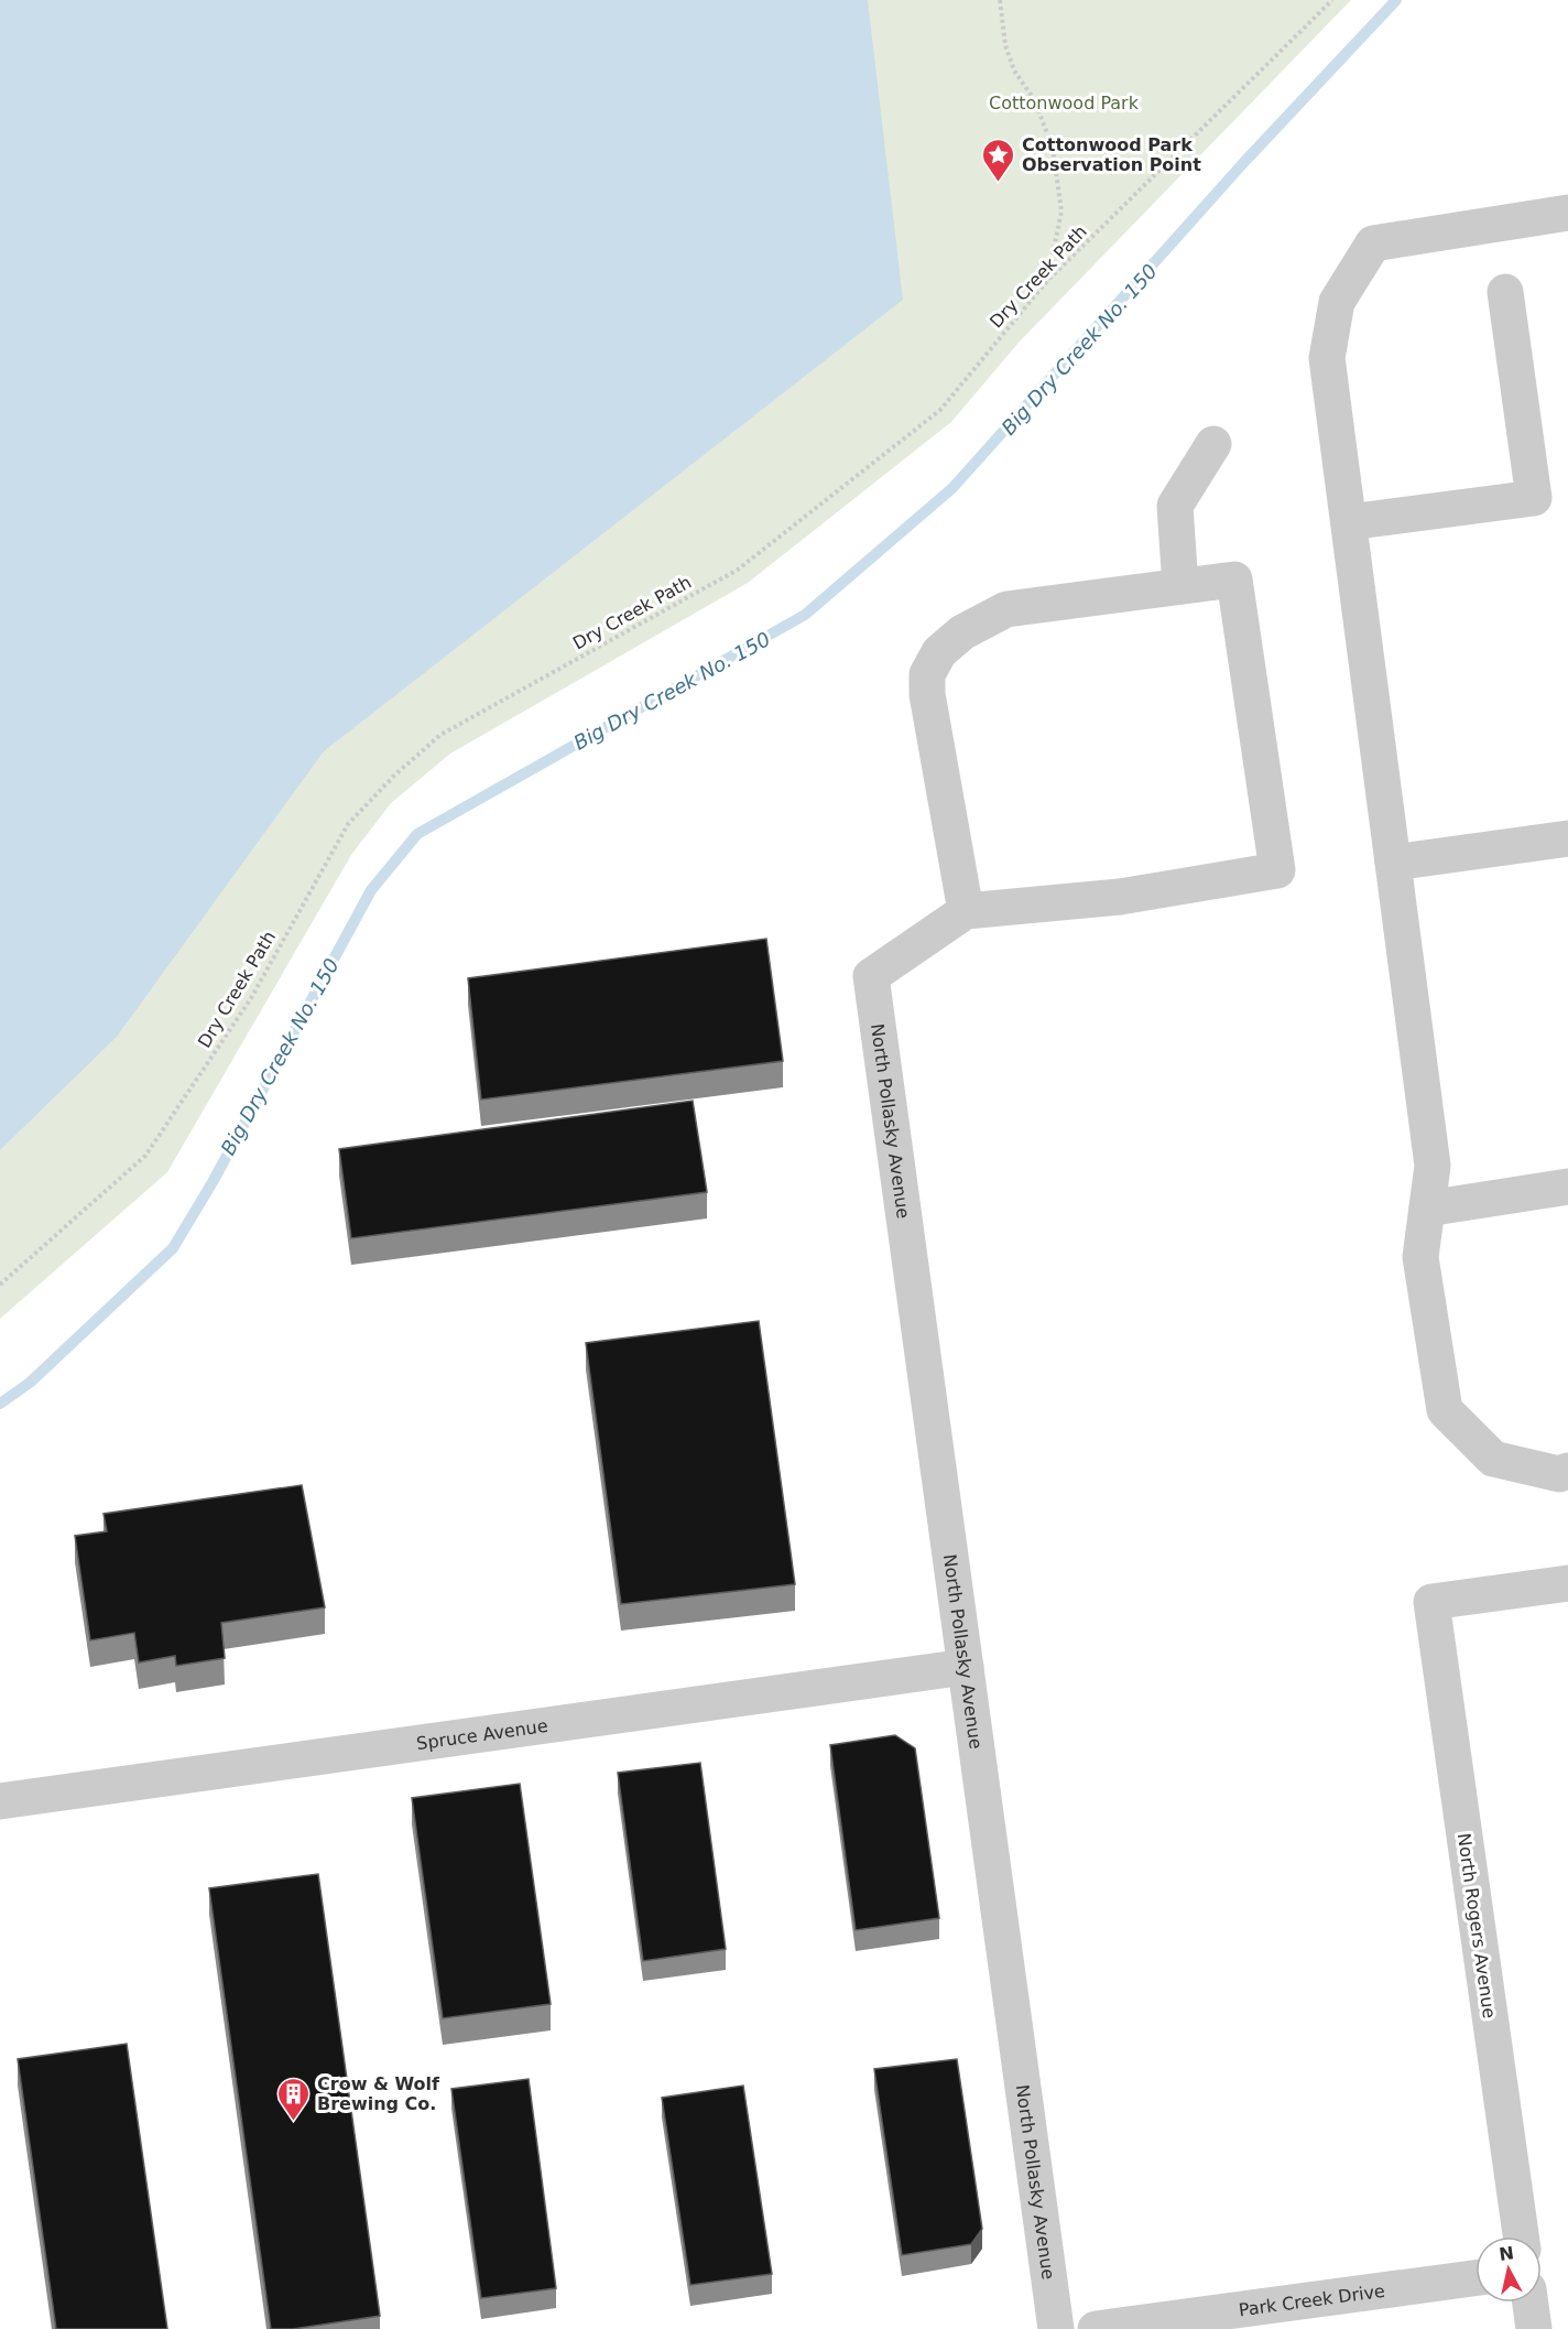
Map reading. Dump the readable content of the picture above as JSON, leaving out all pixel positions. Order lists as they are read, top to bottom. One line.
{"streets":{"street":["North Pollasky Avenue","Spruce Avenue","North Rogers Avenue","Park Creek Drive"],"path":["Dry Creek Path"]},"crossings":[["North Pollasky Avenue","Spruce Avenue"]],"water":["Big Dry Creek No. 150"],"parks":["Cottonwood Park"],"places":{"place":["Cottonwood Park Observation Point"],"building":["Crow & Wolf Brewing Co."]},"north":"top"}
